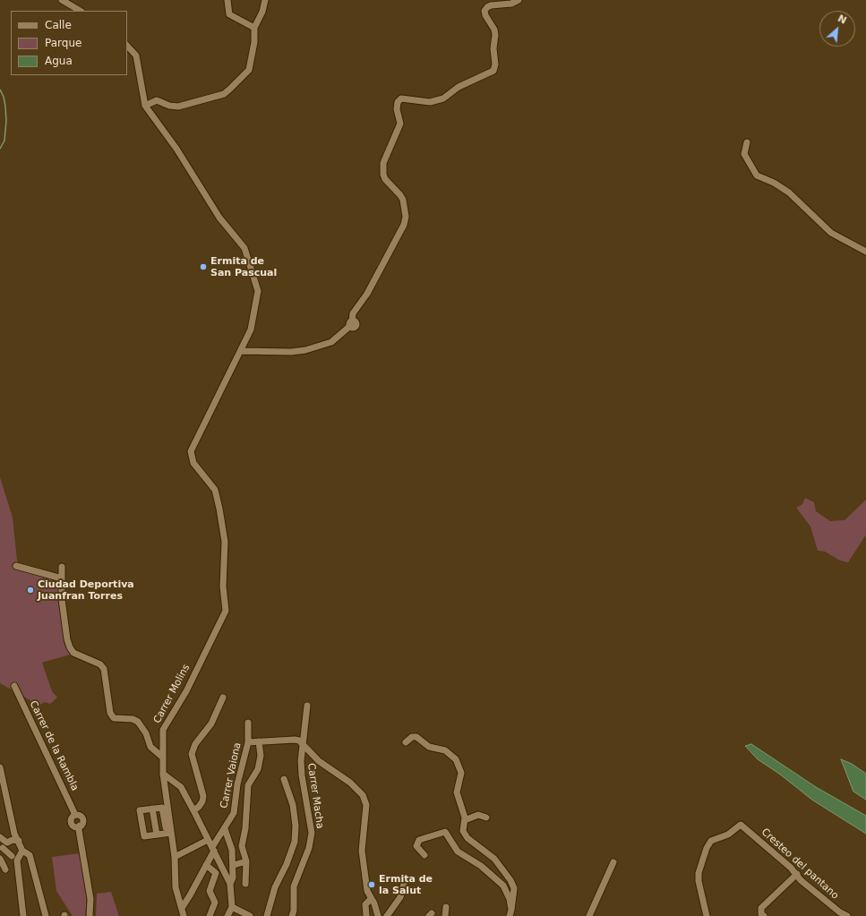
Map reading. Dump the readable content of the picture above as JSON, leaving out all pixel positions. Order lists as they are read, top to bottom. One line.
{"streets":{"street":["Carrer Molins","Carrer de la Rambla","Carrer Vaiona","Carrer Macha","Cresteo del pantano"]},"crossings":[["Carrer Molins","Carrer Vaiona"]],"places":["Ermita de San Pascual","Ciudad Deportiva Juanfran Torres","Ermita de la Salut"],"legend":["Calle","Parque","Agua"],"north":"top right"}
